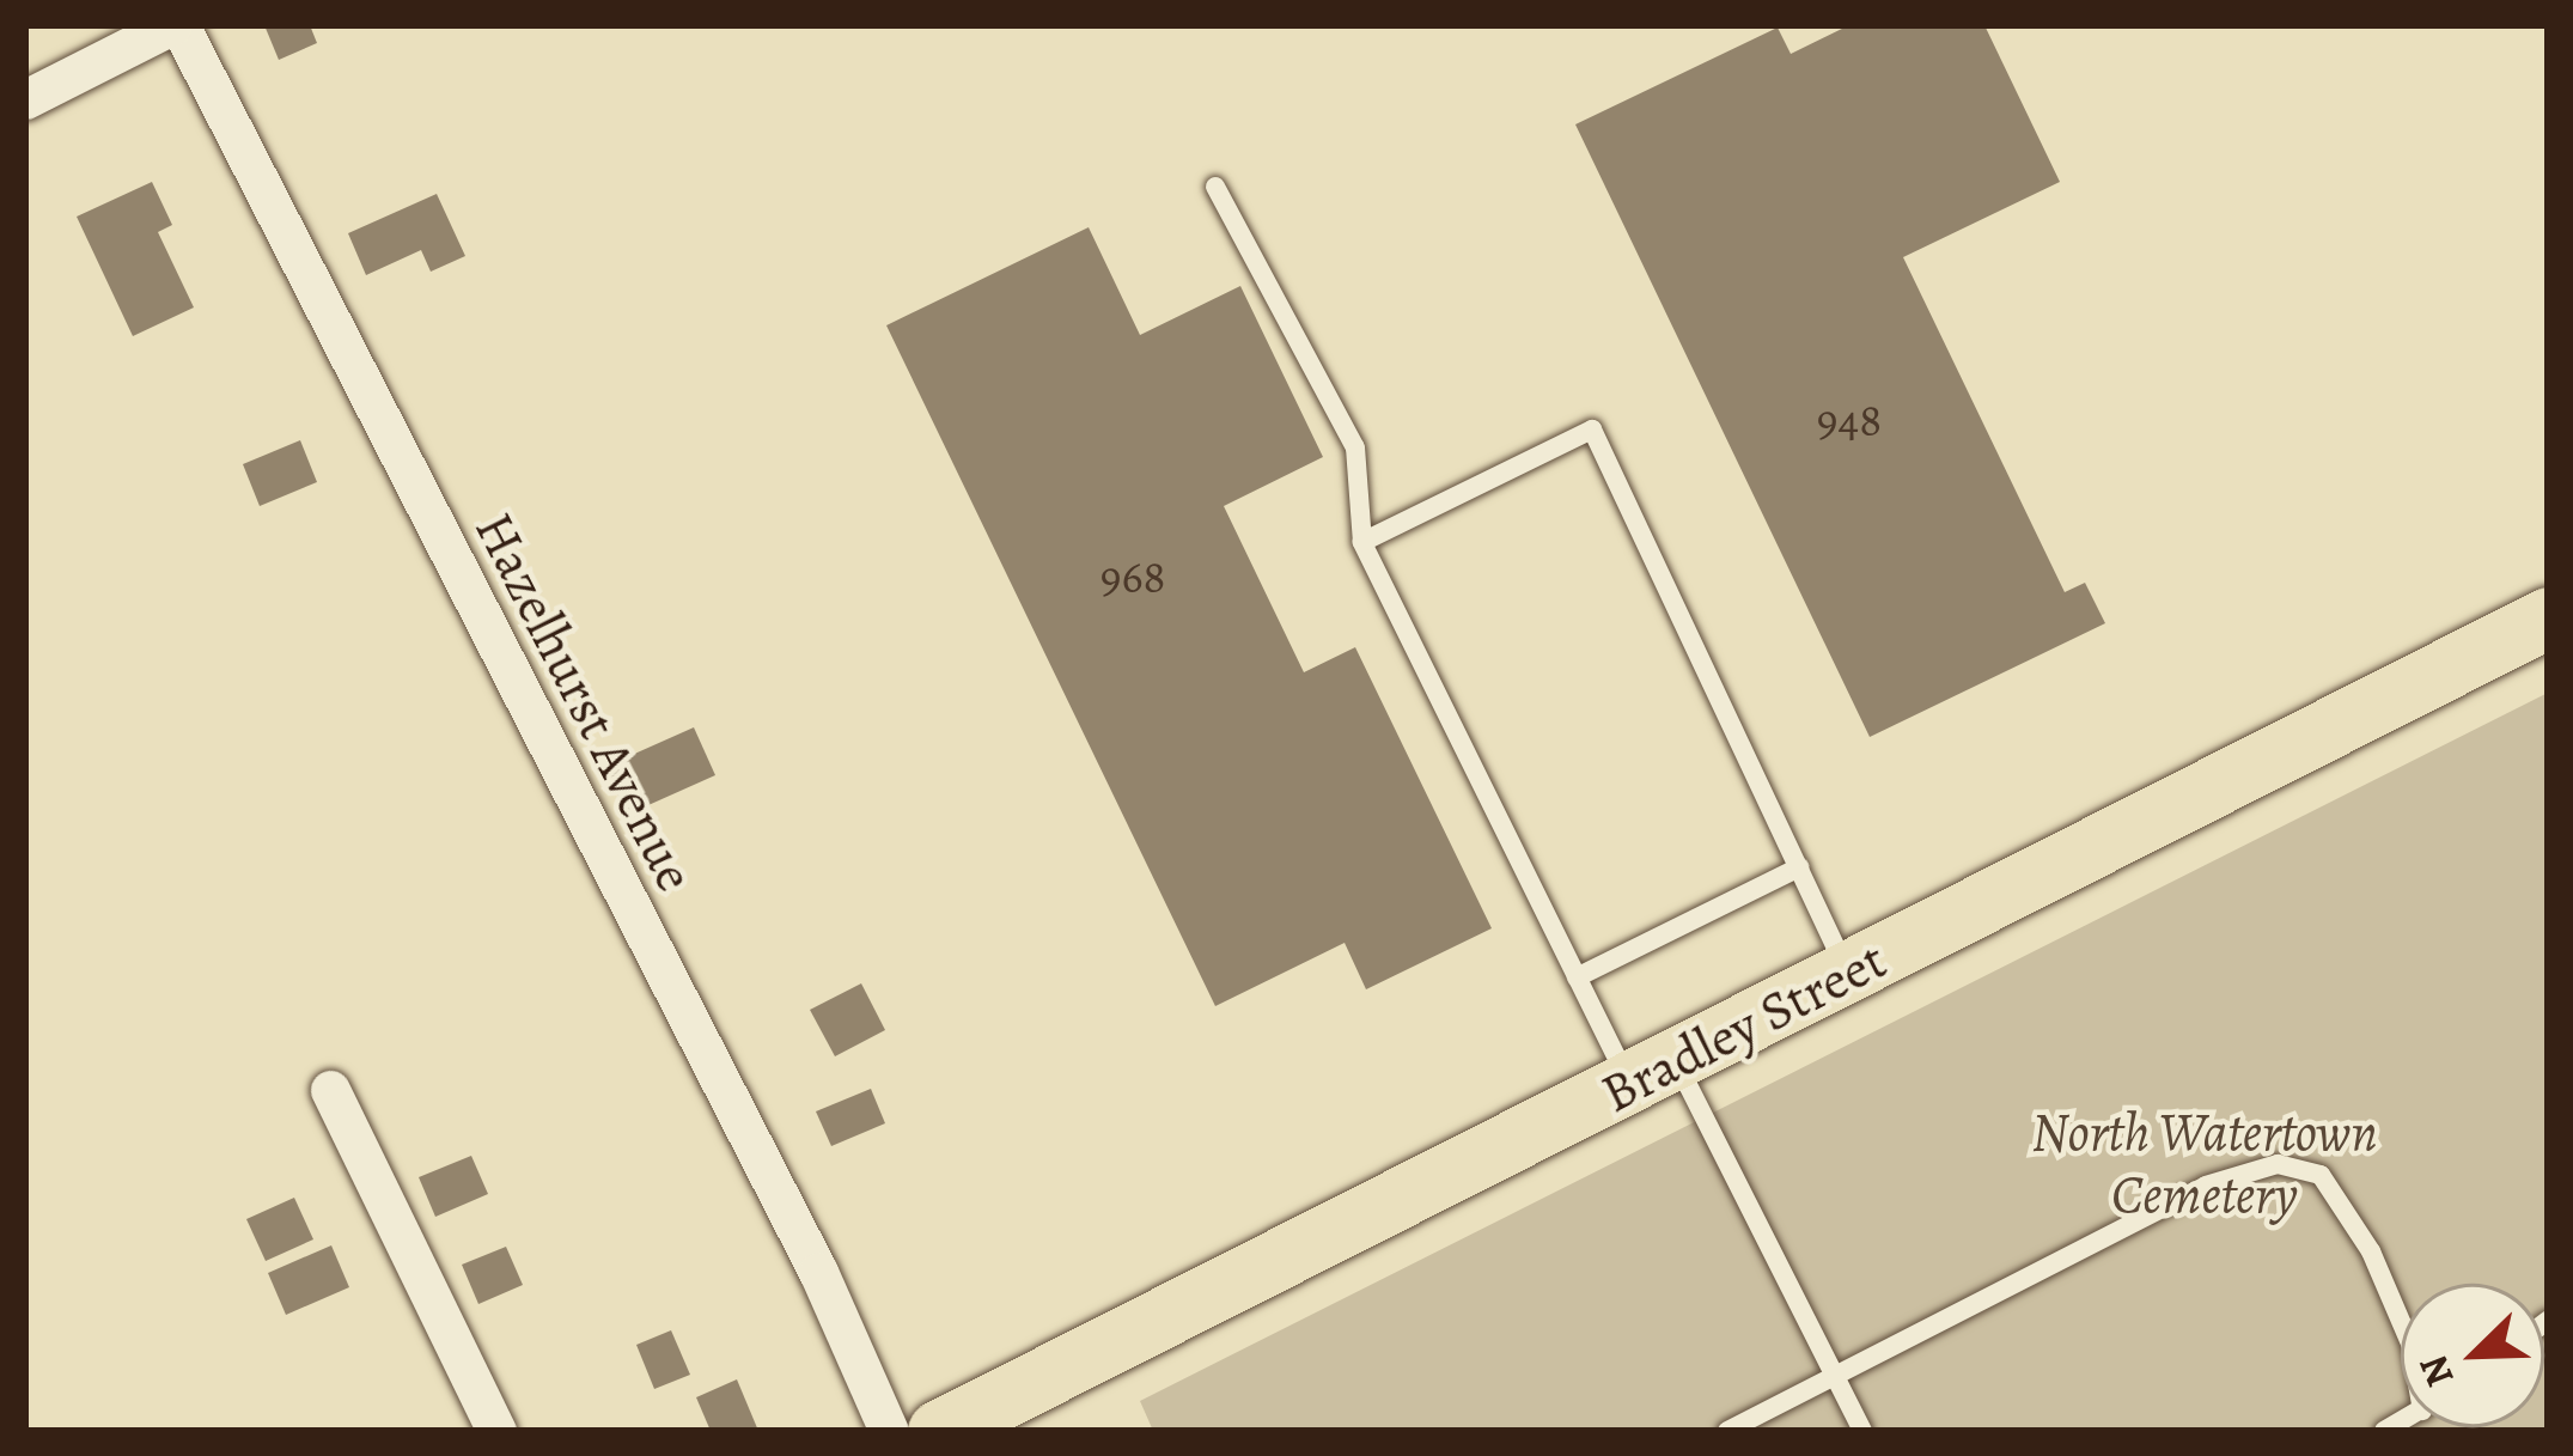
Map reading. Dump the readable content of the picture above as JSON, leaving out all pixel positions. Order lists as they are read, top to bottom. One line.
{"streets":{"main road":["Bradley Street"],"street":["Hazelhurst Avenue"]},"parks":["North Watertown Cemetery"],"house_numbers":["948","968"],"north":"bottom left"}
